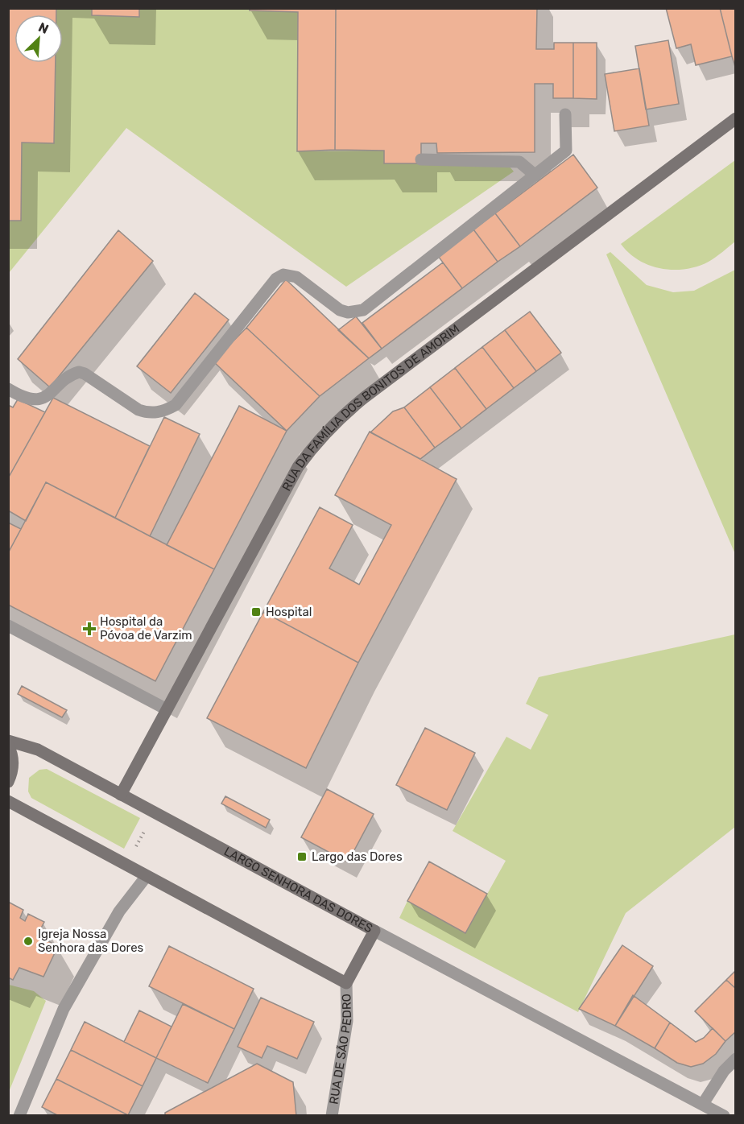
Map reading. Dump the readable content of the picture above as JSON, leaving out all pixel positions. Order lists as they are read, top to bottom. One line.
{"streets":{"main road":["RUA DA FAMÍLIA DOS BONITOS DE AMORIM","LARGO SENHORA DAS DORES"],"street":["RUA DE SÃO PEDRO"]},"crossings":[["RUA DA FAMÍLIA DOS BONITOS DE AMORIM","LARGO SENHORA DAS DORES"],["LARGO SENHORA DAS DORES","RUA DE SÃO PEDRO"]],"places":{"transit":["Hospital","Largo das Dores"],"health":["Hospital da Póvoa de Varzim"],"other":["Igreja Nossa Senhora das Dores"]},"north":"top right"}
